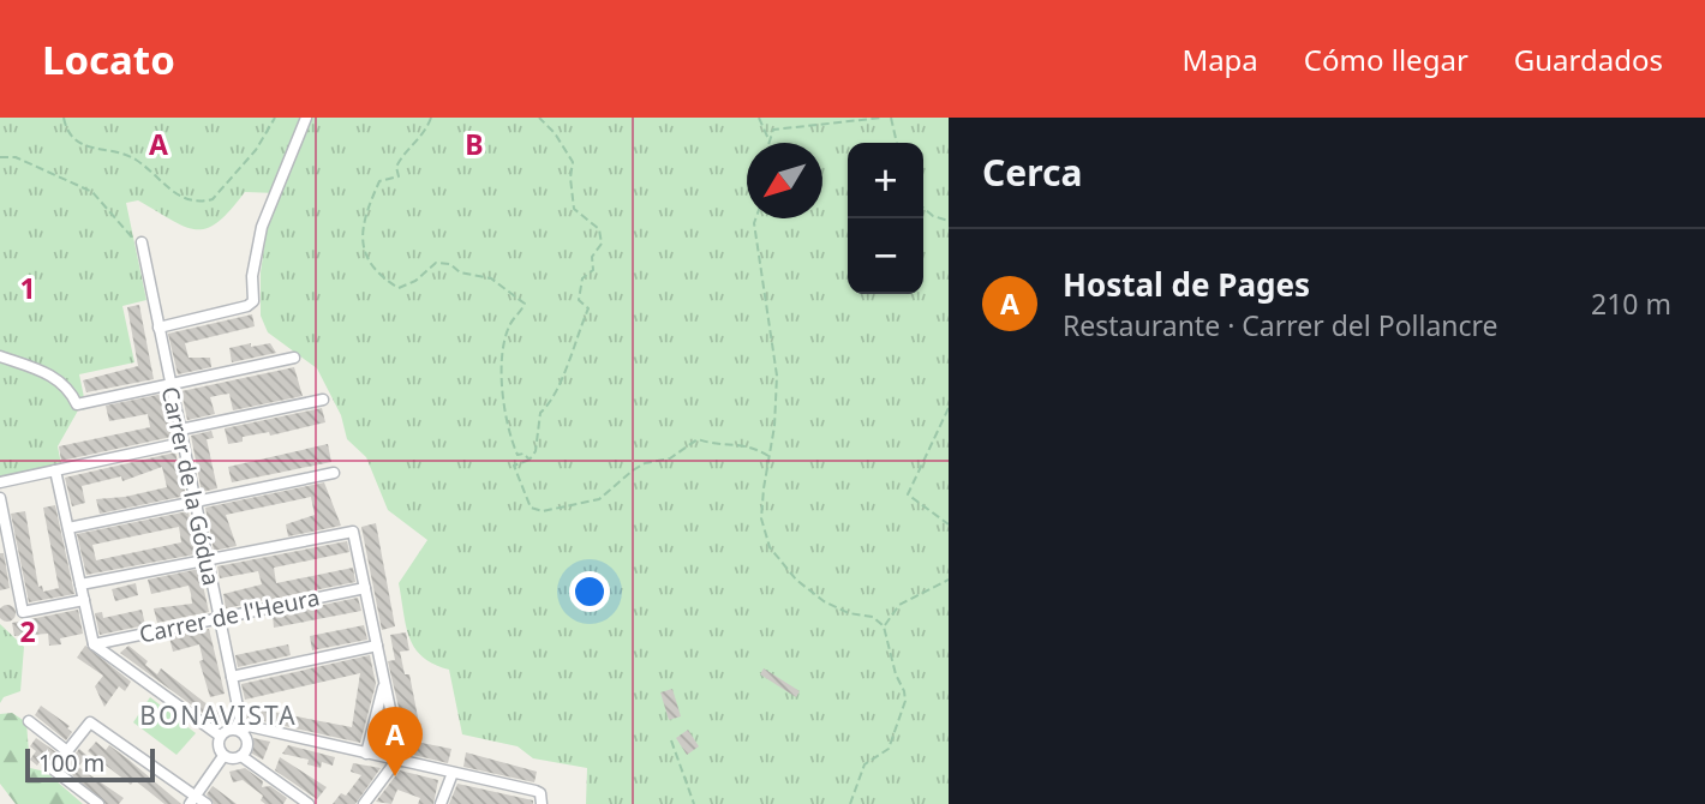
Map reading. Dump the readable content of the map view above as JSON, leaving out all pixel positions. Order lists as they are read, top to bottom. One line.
{"streets":{"street":["Carrer de la Gódua","Carrer de l'Heura"]},"crossings":[["Carrer de la Gódua","Carrer de l'Heura"]],"districts":["BONAVISTA"],"scale_bar":"100 m","north":"bottom left","page":{"header":"Locato","nav":["Mapa","Cómo llegar","Guardados"],"heading":"Cerca","map_buttons":["+","−"],"list":[{"mark":"A","name":"Hostal de Pages","note":"Restaurante · Carrer del Pollancre","value":"210 m"}],"pins":"A","scale":"100 m"},"grid":{"columns":["A","B"],"rows":["1","2"]}}
